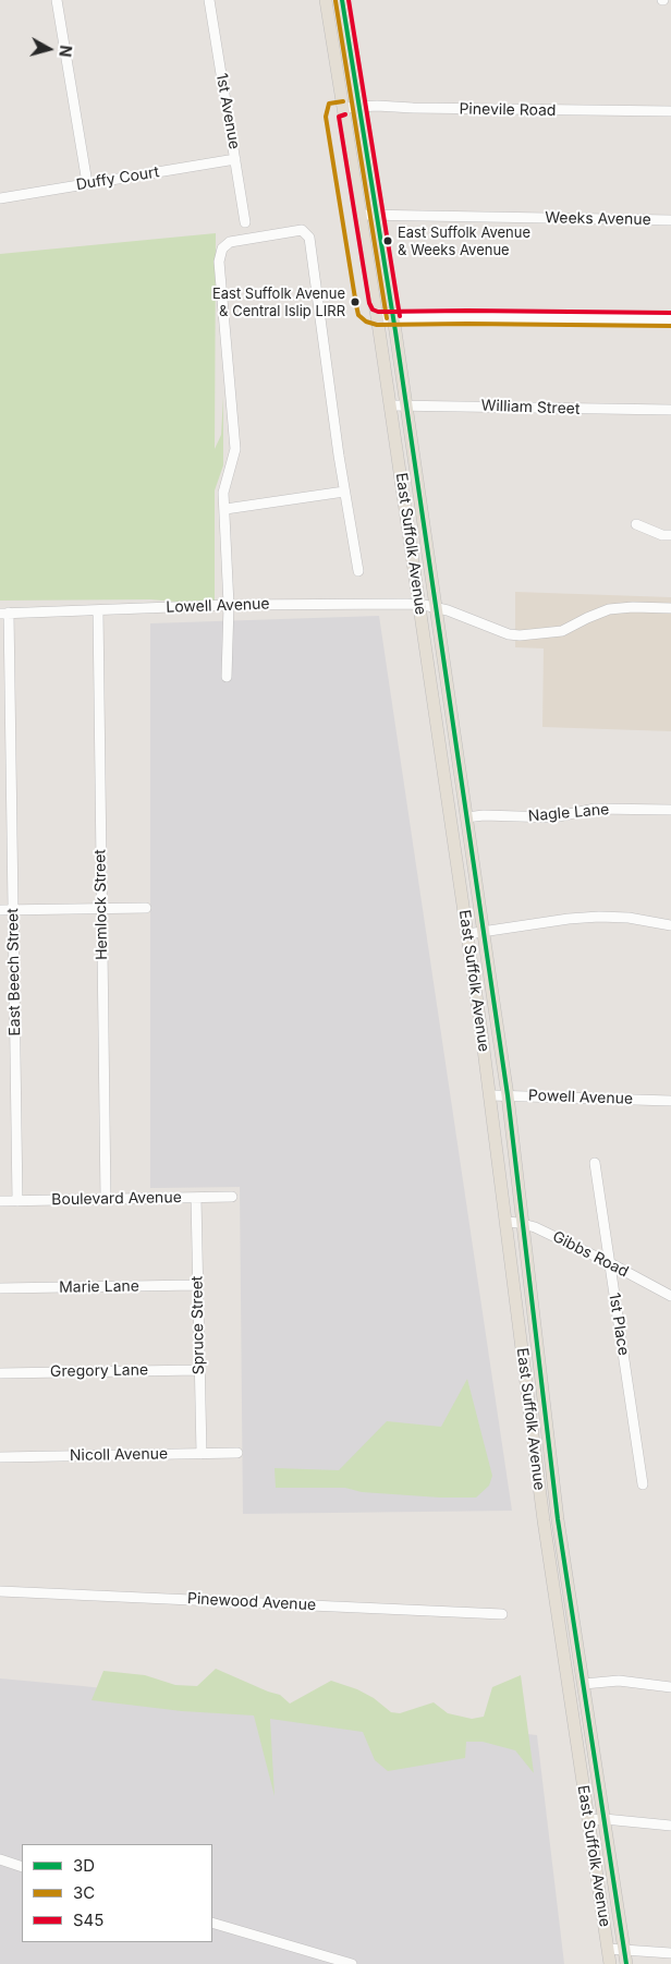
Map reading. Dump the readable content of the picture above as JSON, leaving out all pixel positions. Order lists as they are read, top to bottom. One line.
{"streets":{"main road":["East Suffolk Avenue"],"street":["Pinevile Road","1st Avenue","Duffy Court","Weeks Avenue","William Street","Lowell Avenue","Nagle Lane","Hemlock Street","East Beech Street","Powell Avenue","Boulevard Avenue","Gibbs Road","Marie Lane","1st Place","Spruce Street","Gregory Lane","Nicoll Avenue","Pinewood Avenue"]},"crossings":[["Pinevile Road","East Suffolk Avenue"],["1st Avenue","Duffy Court"],["Weeks Avenue","East Suffolk Avenue"],["William Street","East Suffolk Avenue"],["East Suffolk Avenue","Lowell Avenue"],["East Suffolk Avenue","Nagle Lane"],["East Suffolk Avenue","Powell Avenue"],["East Suffolk Avenue","Gibbs Road"],["Lowell Avenue","Hemlock Street"],["Lowell Avenue","East Beech Street"],["Hemlock Street","Boulevard Avenue"],["East Beech Street","Boulevard Avenue"],["Boulevard Avenue","Spruce Street"],["Gibbs Road","1st Place"],["Marie Lane","Spruce Street"],["Spruce Street","Gregory Lane"],["Spruce Street","Nicoll Avenue"]],"places":["East Suffolk Avenue & Weeks Avenue","East Suffolk Avenue & Central Islip LIRR"],"lines":["transit line 3D","transit line S45","transit line 3C"],"legend":["3D","3C","S45"],"north":"right"}
